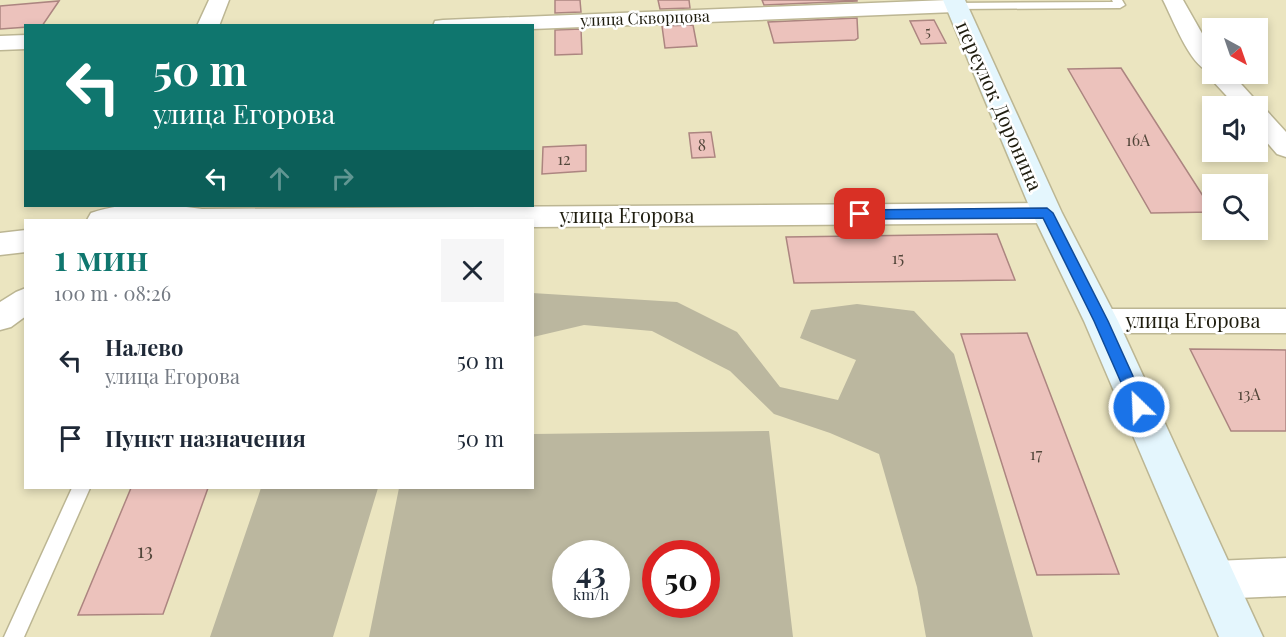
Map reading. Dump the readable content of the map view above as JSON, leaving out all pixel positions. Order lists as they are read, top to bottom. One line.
{"streets":{"main road":["переулок Доронина"],"street":["улица Скворцова","улица Егорова"]},"crossings":[["улица Скворцова","переулок Доронина"],["переулок Доронина","улица Егорова"]],"house_numbers":["5","16А","8","12","15","13А","17","13"],"north":"bottom right","page":{"turn":["50 m","улица Егорова"],"heading":["1 мин","100 m · 08:26"],"list":[{"name":"Налево","note":"улица Егорова","value":"50 m"},{"name":"Пункт назначения","value":"50 m"}],"speed":"43 km/h","limit":"50"}}
